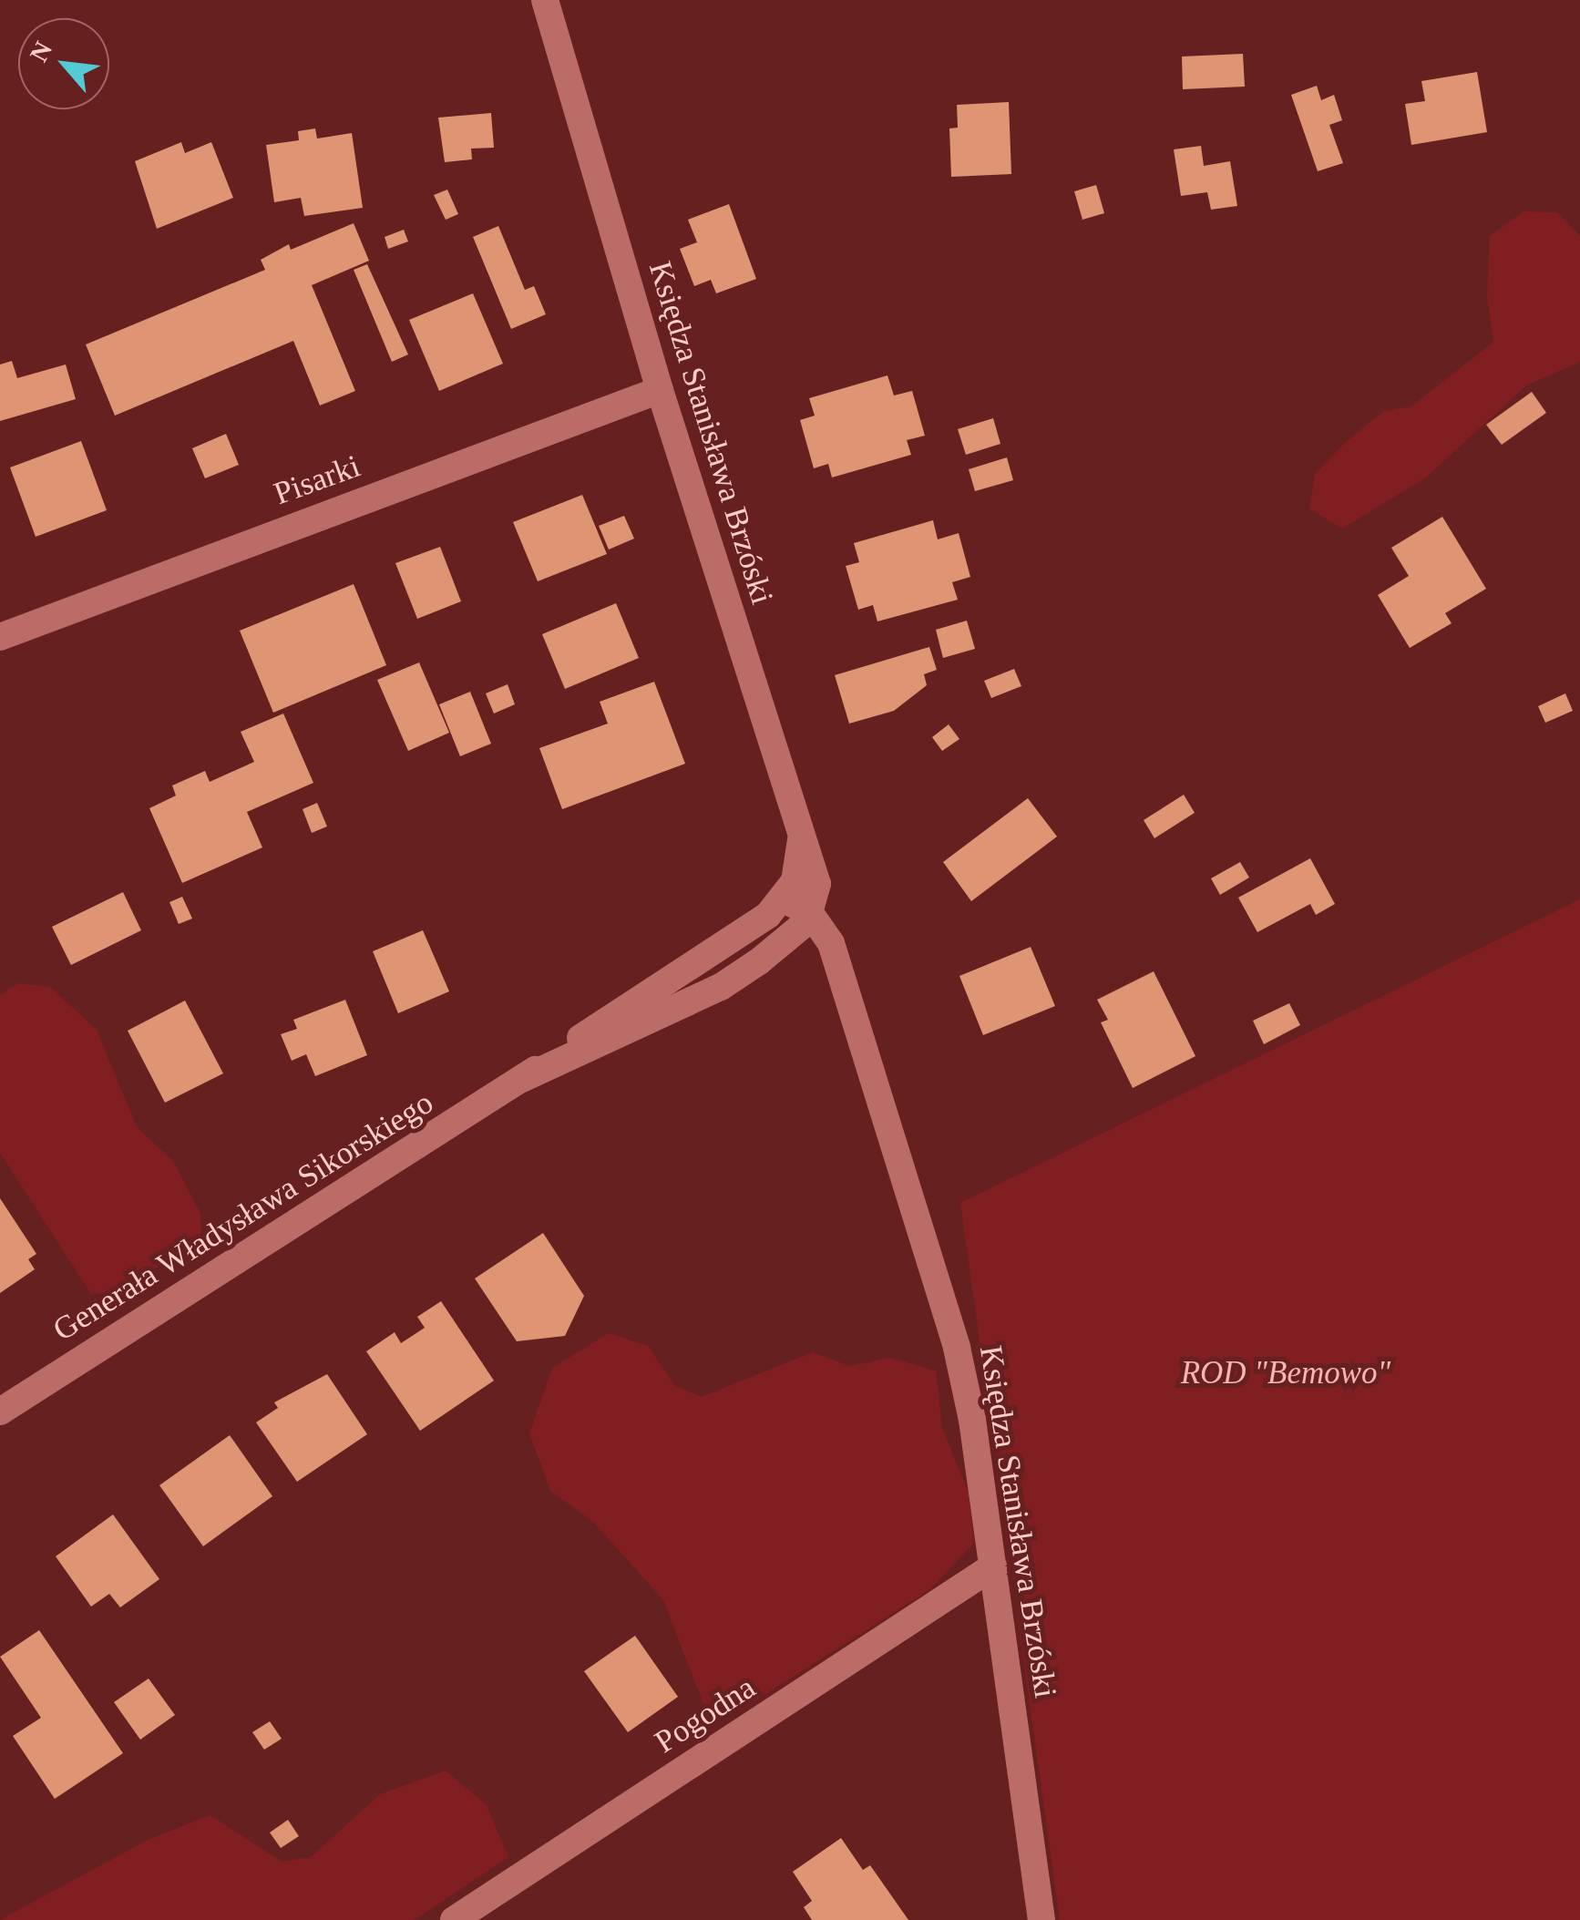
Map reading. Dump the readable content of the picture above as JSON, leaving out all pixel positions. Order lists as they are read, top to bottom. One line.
{"streets":{"street":["Księdza Stanisława Brzóski","Pisarki","Generała Władysława Sikorskiego","Pogodna"]},"crossings":[["Księdza Stanisława Brzóski","Pisarki"],["Księdza Stanisława Brzóski","Generała Władysława Sikorskiego"],["Księdza Stanisława Brzóski","Pogodna"]],"parks":["ROD \"Bemowo\""],"north":"top left"}
